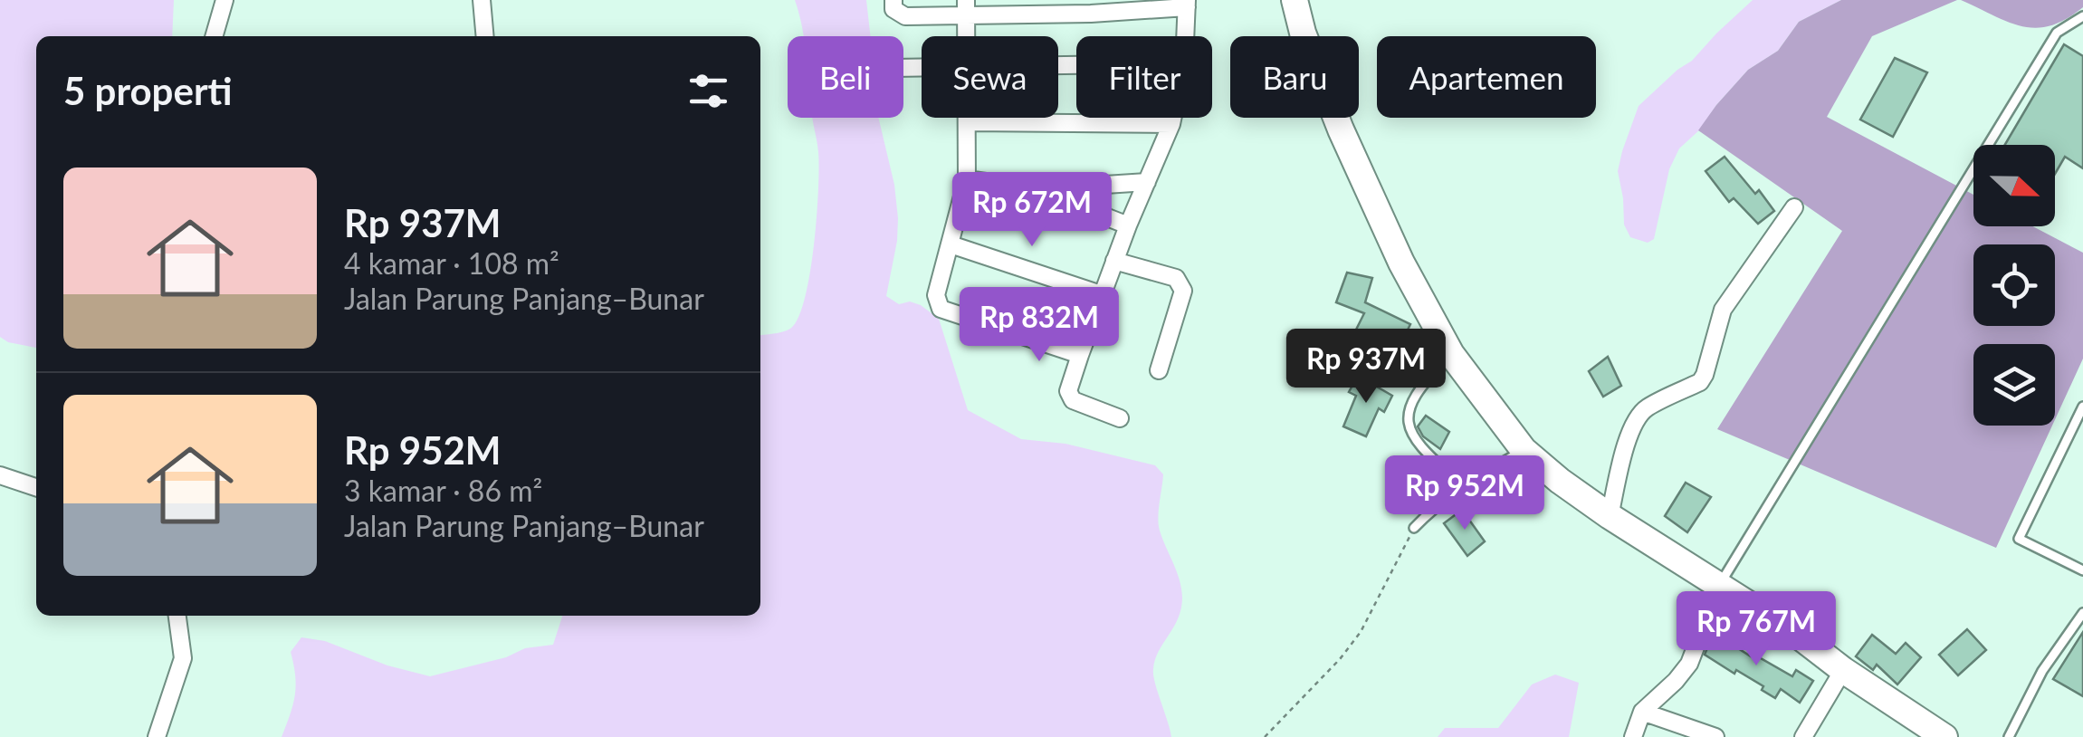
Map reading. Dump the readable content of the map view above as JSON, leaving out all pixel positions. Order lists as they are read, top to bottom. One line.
{"north":"right","page":{"chip":["Beli","Sewa","Filter","Baru","Apartemen"],"heading":"5 properti","list":[{"name":"Rp 937M","note":"4 kamar · 108 m² · Jalan Parung Panjang–Bunar"},{"name":"Rp 952M","note":"3 kamar · 86 m² · Jalan Parung Panjang–Bunar"}],"price":["Rp 672M","Rp 832M","Rp 937M","Rp 952M","Rp 767M"]}}
